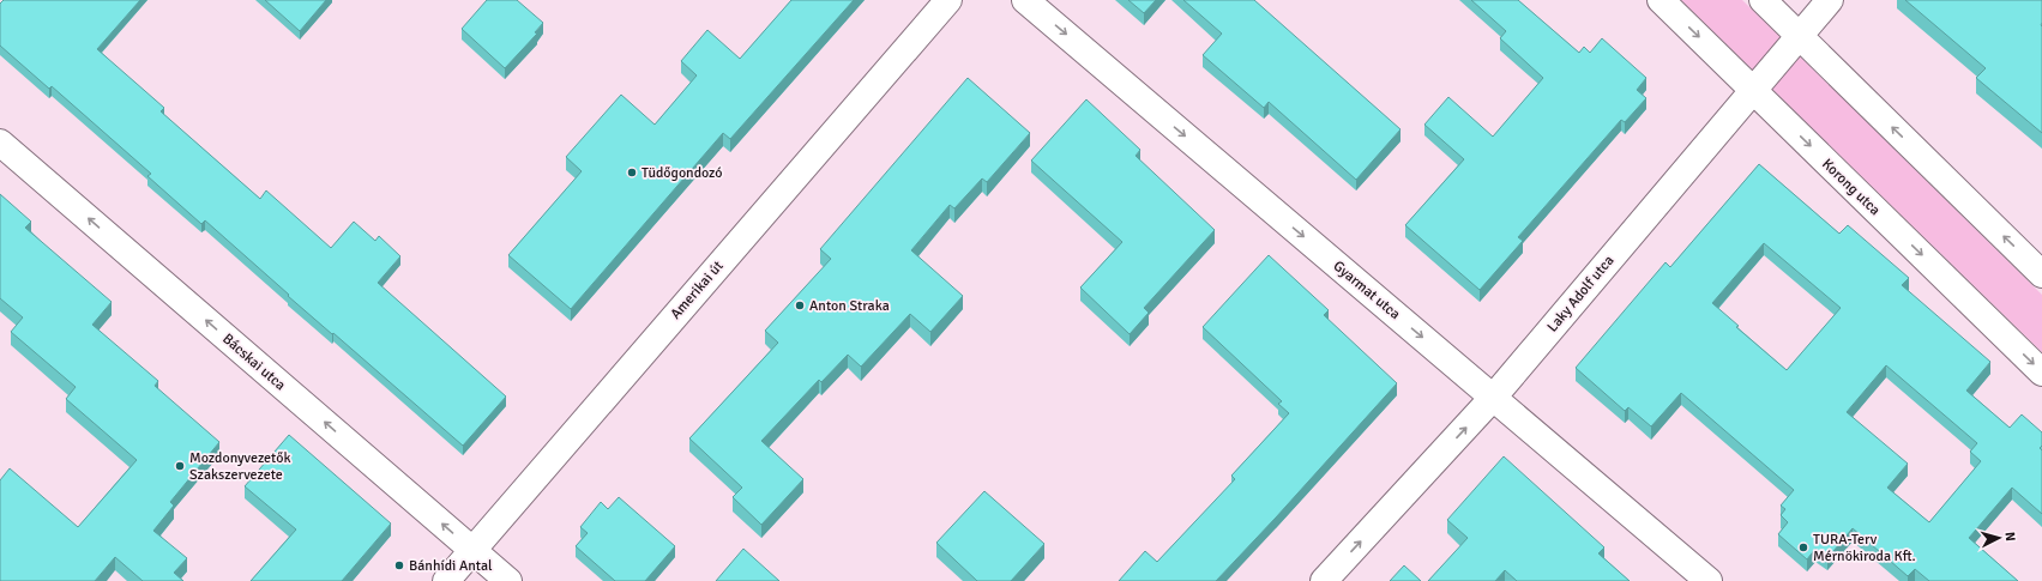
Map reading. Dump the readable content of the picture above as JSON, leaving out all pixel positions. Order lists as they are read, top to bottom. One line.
{"streets":{"street":["Korong utca","Amerikai út","Gyarmat utca","Laky Adolf utca","Bácskai utca"]},"crossings":[["Korong utca","Laky Adolf utca"],["Amerikai út","Bácskai utca"],["Gyarmat utca","Laky Adolf utca"]],"one_way":["Gyarmat utca","Bácskai utca"],"places":["Tüdőgondozó","Anton Straka","Mozdonyvezetők Szakszervezete","TURA-Terv Mérnökiroda Kft.","Bánhídi Antal"],"north":"right"}
